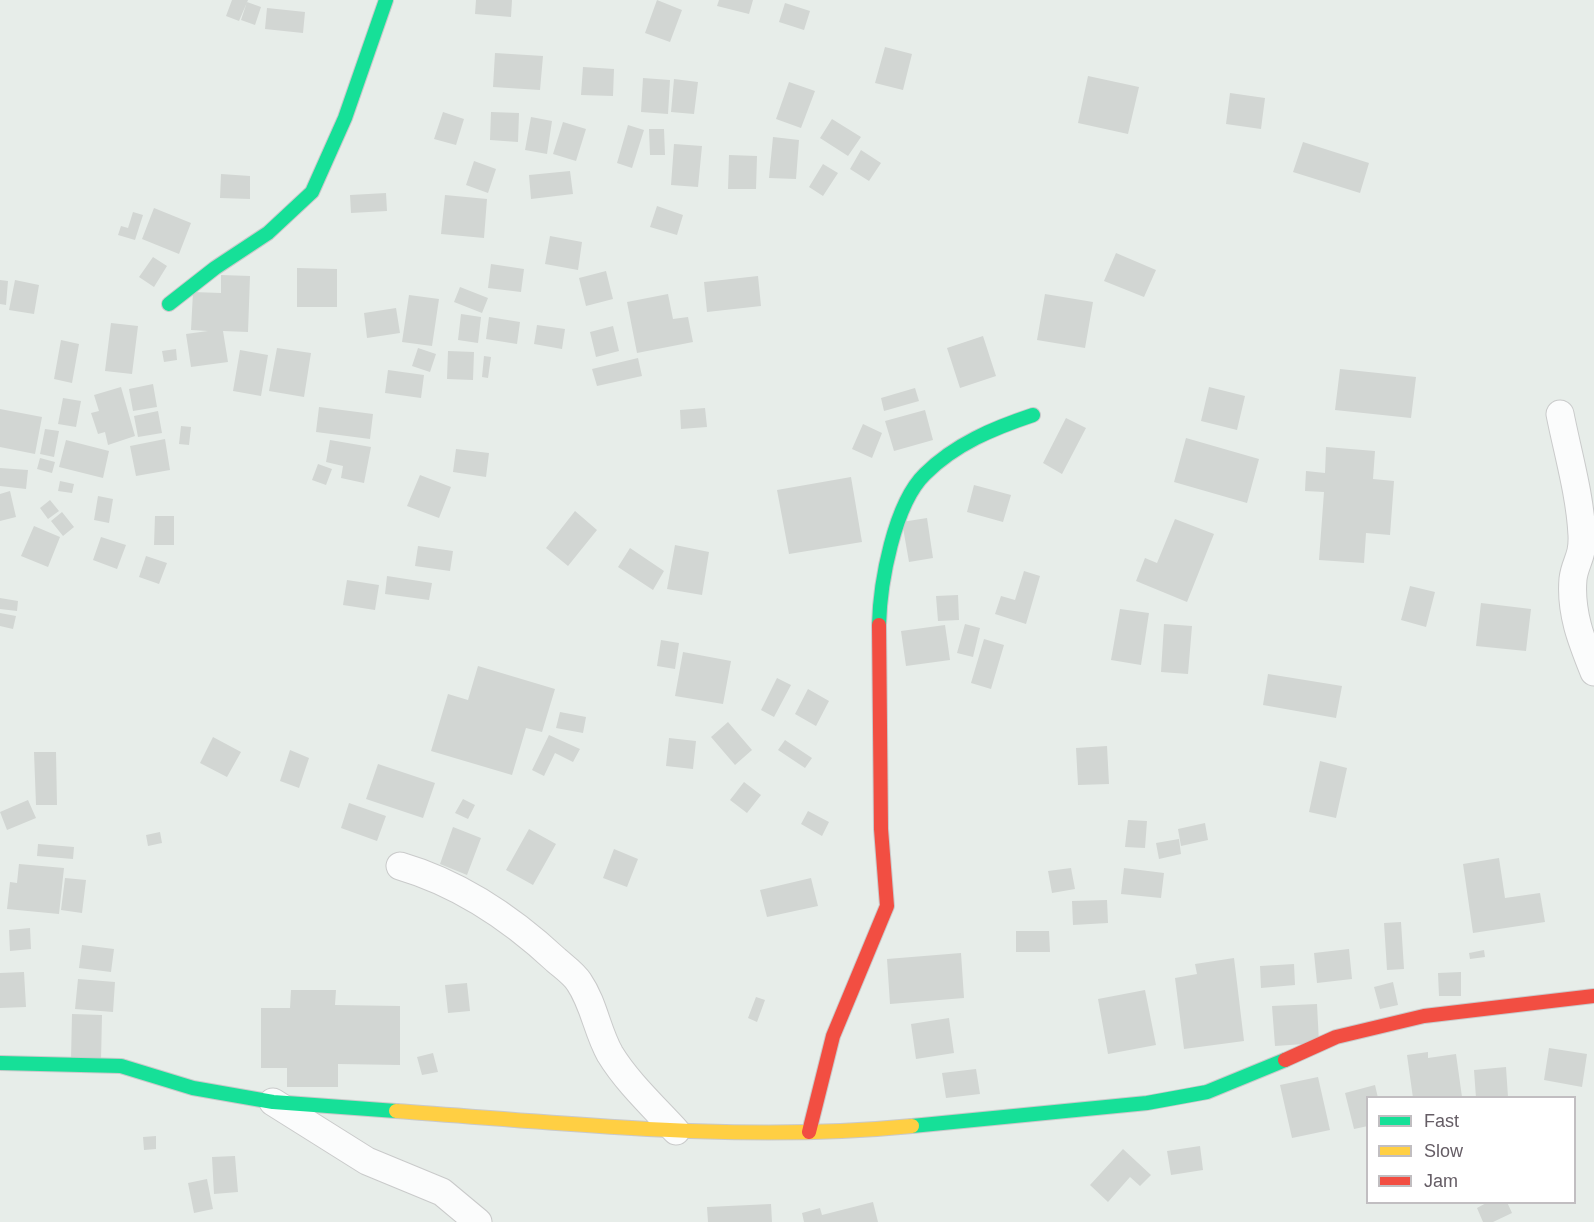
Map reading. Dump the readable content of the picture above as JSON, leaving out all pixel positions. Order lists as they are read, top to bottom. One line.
{"legend":["Fast","Slow","Jam"]}
